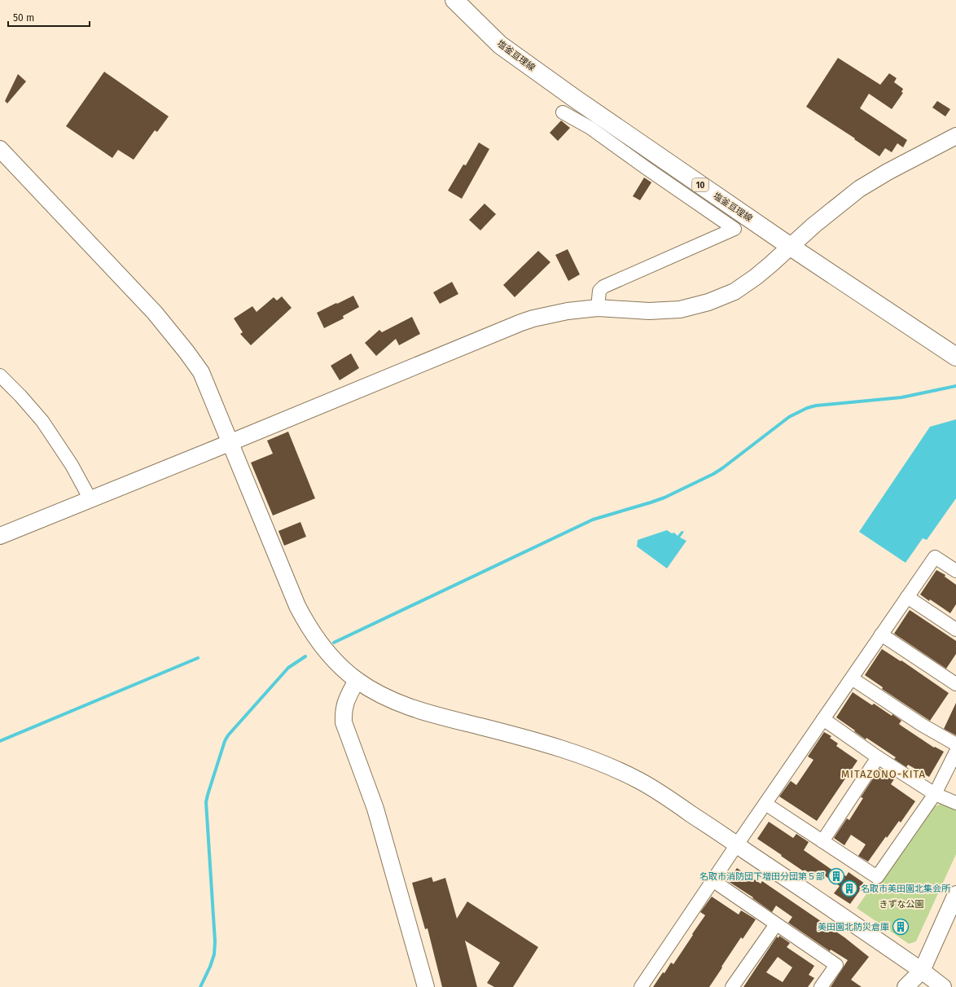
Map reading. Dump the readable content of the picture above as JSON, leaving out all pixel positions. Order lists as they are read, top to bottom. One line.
{"streets":{"main road":["塩釜亘理線","10"]},"districts":["MITAZONO-KITA"],"parks":["きずな公園"],"places":{"building":["名取市消防団下増田分団第５部","名取市美田園北集会所","美田園北防災倉庫"]},"scale_bar":"50 m"}
